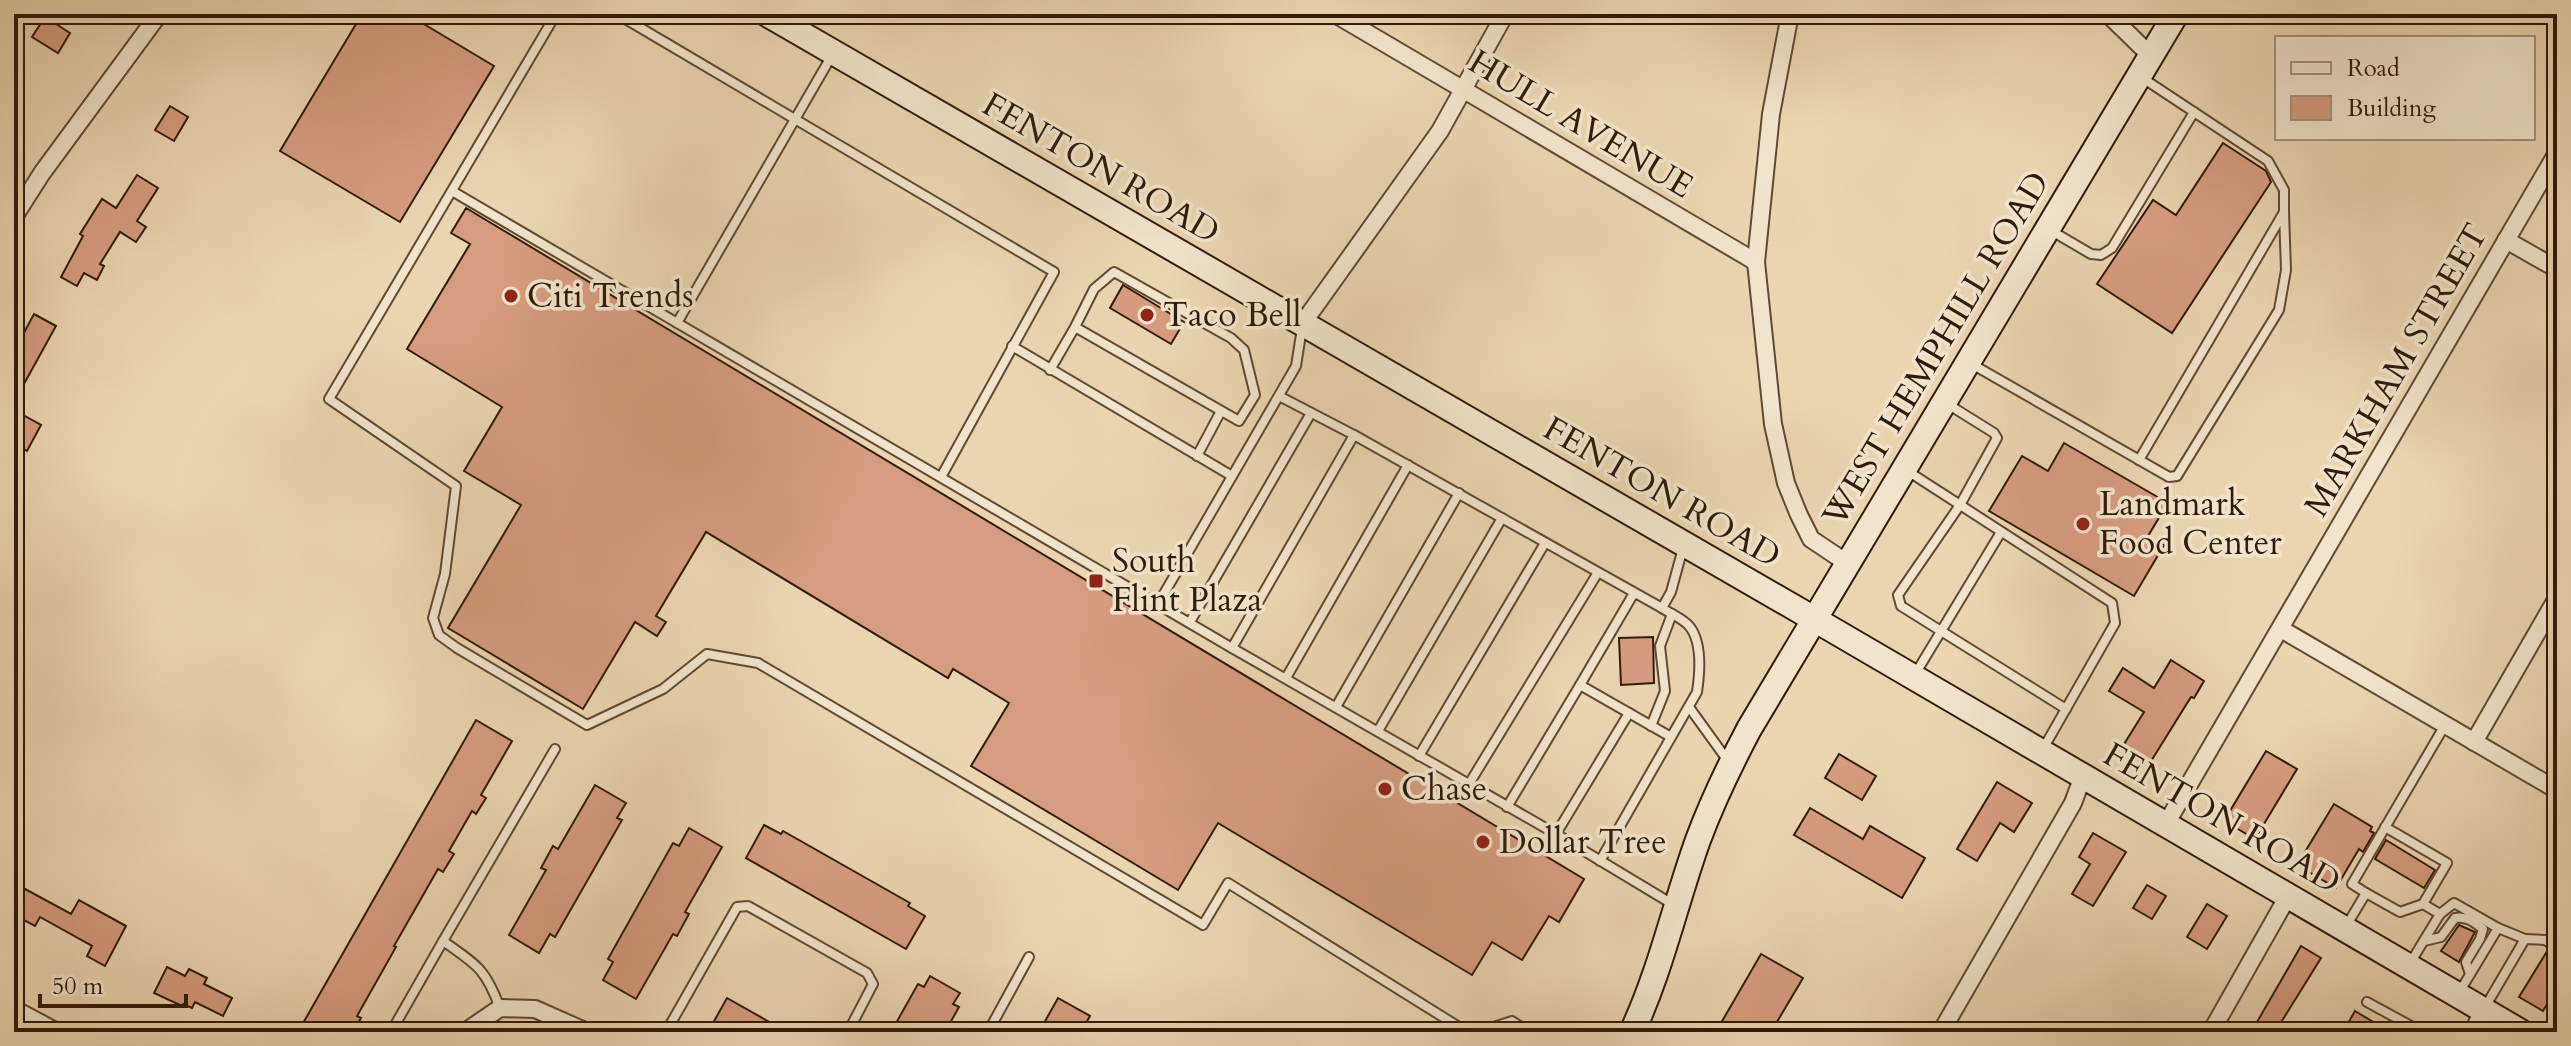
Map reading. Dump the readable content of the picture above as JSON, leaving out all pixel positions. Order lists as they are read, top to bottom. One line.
{"streets":{"street":["HULL AVENUE","FENTON ROAD","WEST HEMPHILL ROAD","MARKHAM STREET"]},"crossings":[["FENTON ROAD","WEST HEMPHILL ROAD"],["FENTON ROAD","MARKHAM STREET"]],"places":{"other":["Citi Trends","Taco Bell","Landmark Food Center","Chase","Dollar Tree"],"transit":["South Flint Plaza"]},"legend":["Road","Building"],"scale_bar":"50 m"}
